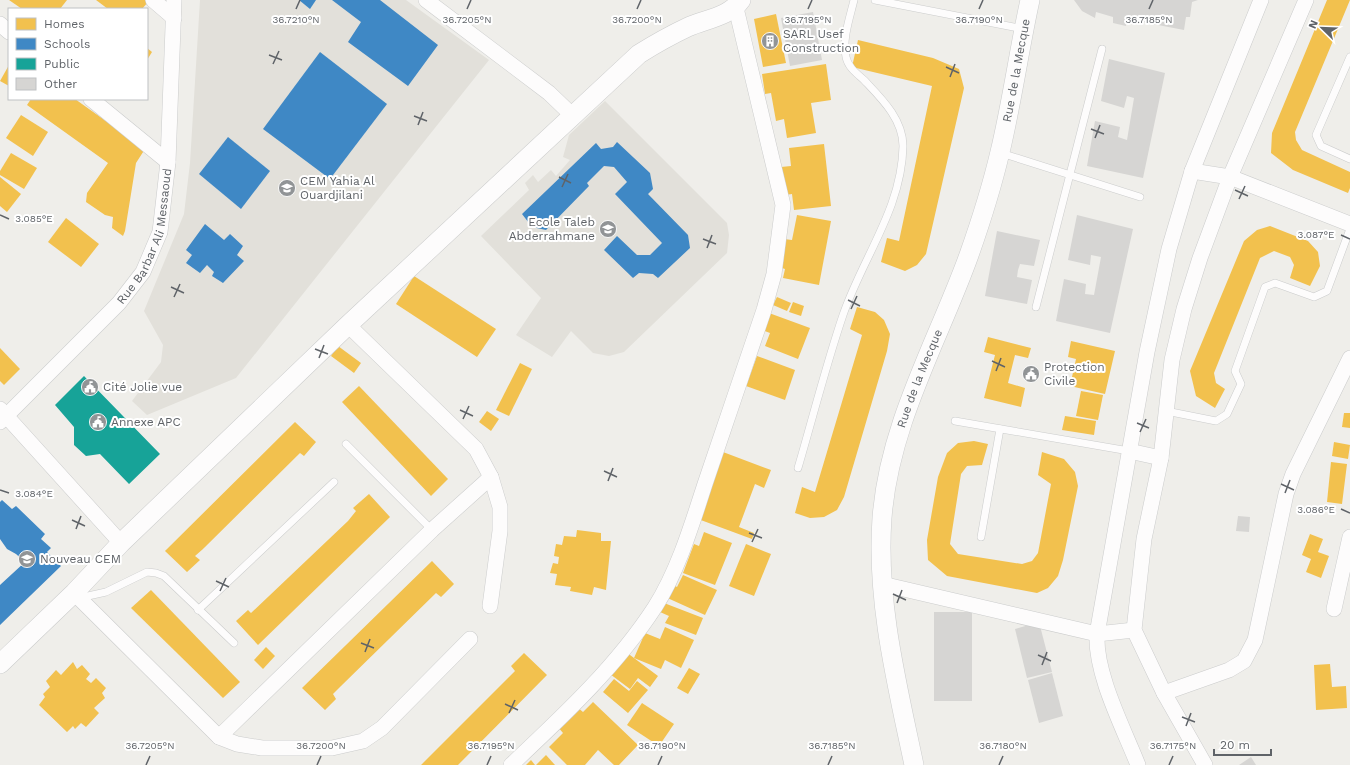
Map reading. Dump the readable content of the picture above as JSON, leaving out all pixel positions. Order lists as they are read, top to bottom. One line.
{"streets":{"street":["Rue de la Mecque","Rue Barbar Ali Messaoud"]},"places":{"building":["SARL Usef Construction"],"school or university":["CEM Yahia Al Ouardjilani","Ecole Taleb Abderrahmane","Nouveau CEM"],"public building":["Protection Civile","Cité Jolie vue","Annexe APC"]},"legend":["Homes","Schools","Public","Other"],"scale_bar":"20 m","north":"top left","coordinates":["36.7205°N","36.7200°N","36.7195°N","36.7190°N","36.7185°N","36.7210°N","3.085°E","3.087°E","3.084°E","3.086°E","36.7180°N","36.7175°N"]}
